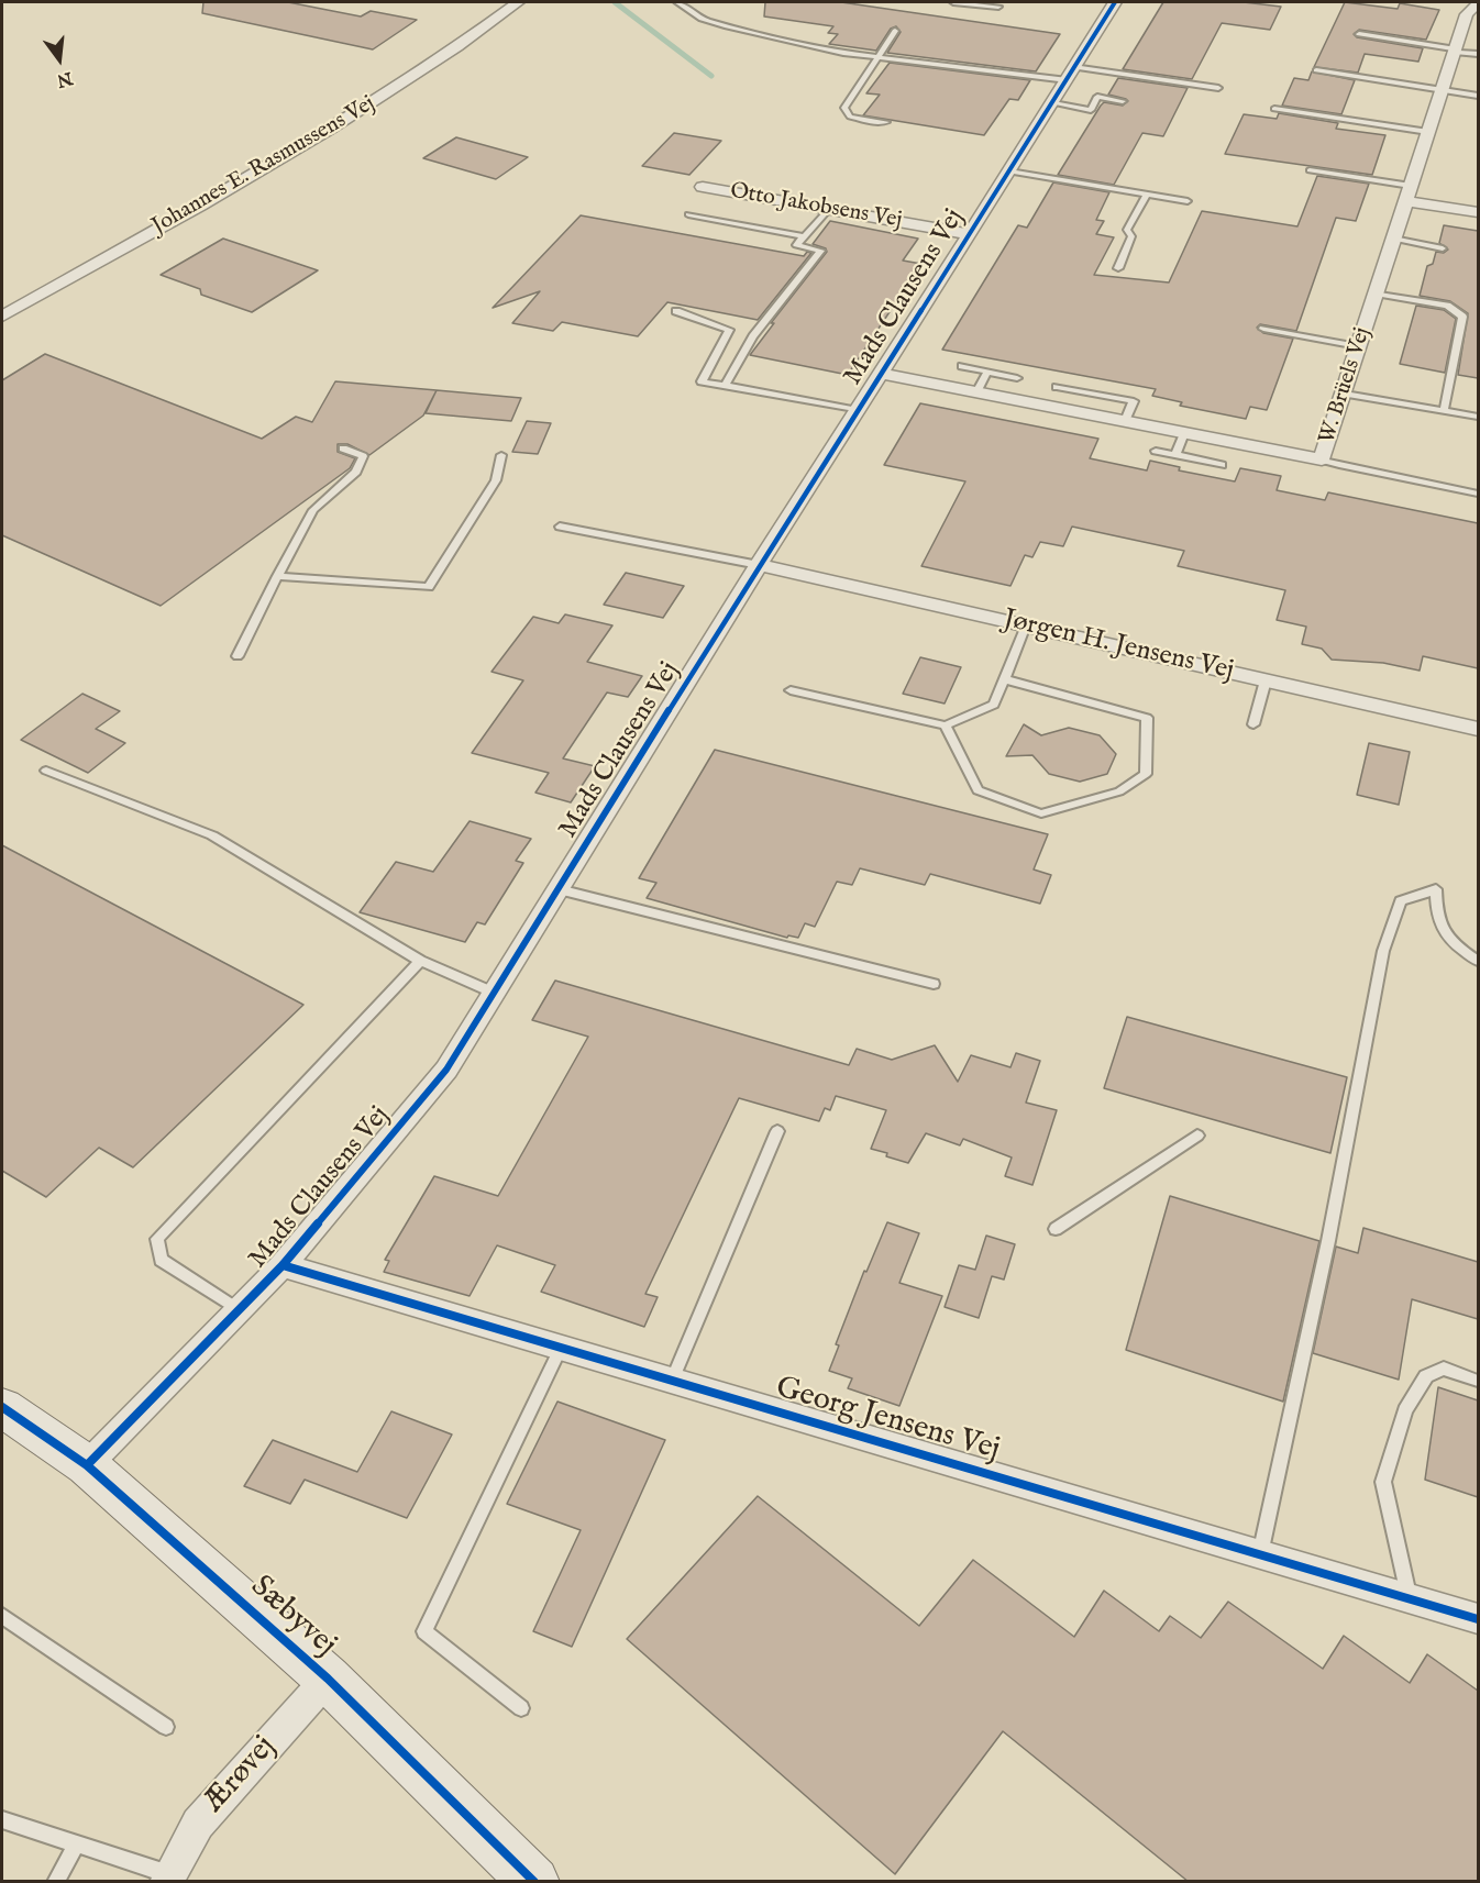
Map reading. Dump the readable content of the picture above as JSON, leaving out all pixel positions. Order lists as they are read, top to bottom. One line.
{"streets":{"street":["Johannes E. Rasmussens Vej","Otto Jakobsens Vej","Mads Clausens Vej","W. Brüels Vej","Jørgen H. Jensens Vej","Georg Jensens Vej","Sæbyvej","Ærøvej"]},"crossings":[["Otto Jakobsens Vej","Mads Clausens Vej"],["Mads Clausens Vej","W. Brüels Vej"],["Mads Clausens Vej","Jørgen H. Jensens Vej"],["Mads Clausens Vej","Georg Jensens Vej"],["Mads Clausens Vej","Sæbyvej"],["Sæbyvej","Ærøvej"]],"north":"bottom"}
